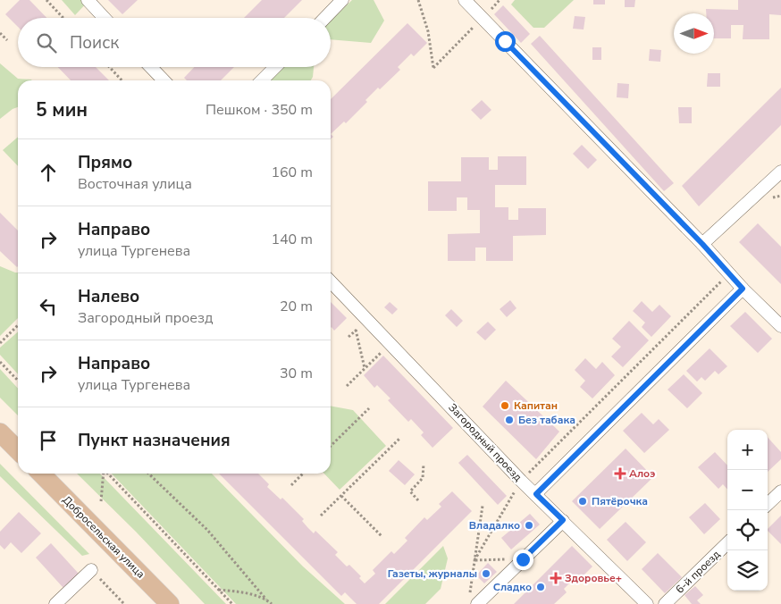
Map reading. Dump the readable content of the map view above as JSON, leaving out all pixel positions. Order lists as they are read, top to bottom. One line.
{"streets":{"main road":["Добросельская улица"],"street":["Загородный проезд","6-й проезд"]},"places":{"other":["Капитан","Без табака","Пятёрочка","Владалко","Газеты, журналы","Сладко"],"health":["Алоэ","Здоровье+"]},"north":"right","page":{"search":"Поиск","heading":["5 мин","Пешком · 350 m"],"list":[["Прямо","Восточная улица","160 m"],["Направо","улица Тургенева","140 m"],["Налево","Загородный проезд","20 m"],["Направо","улица Тургенева","30 m"],"Пункт назначения"],"map_buttons":["+","−"]}}
